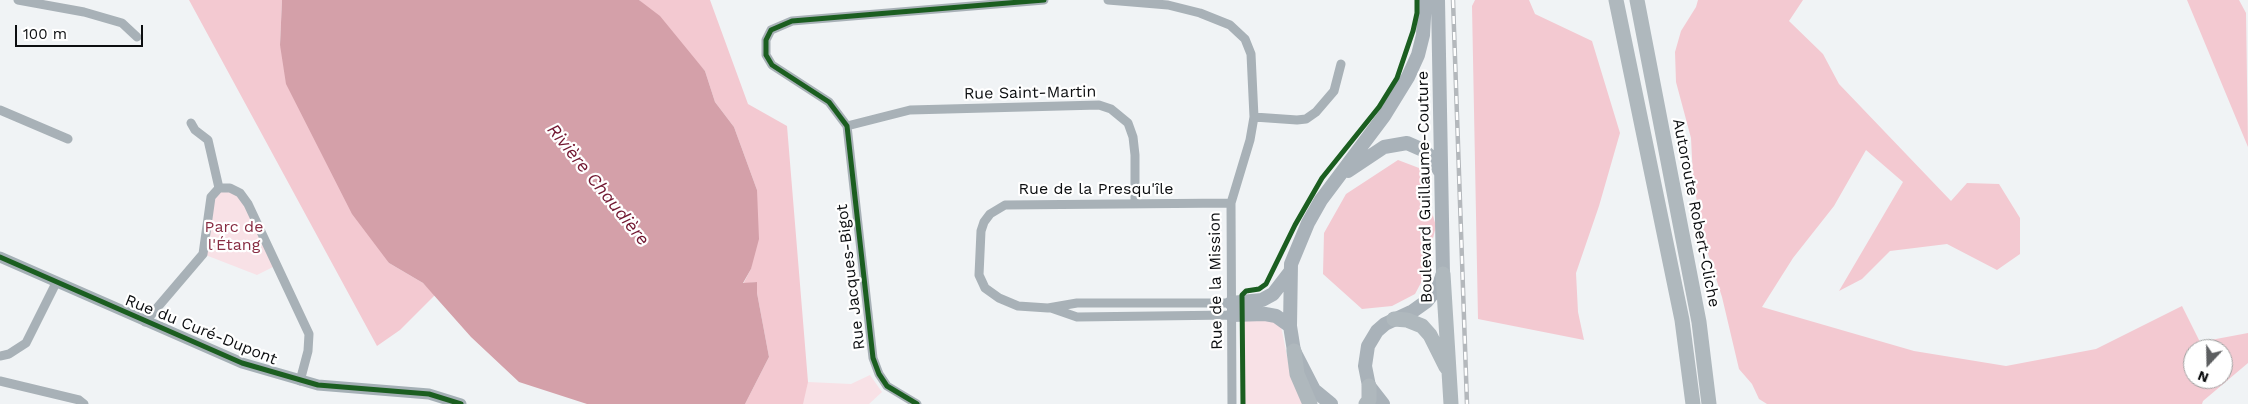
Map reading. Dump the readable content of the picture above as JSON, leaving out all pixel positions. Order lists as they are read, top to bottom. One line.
{"streets":{"highway":["Boulevard Guillaume-Couture","Autoroute Robert-Cliche"],"street":["Rue Saint-Martin","Rue de la Presqu'île","Rue Jacques-Bigot","Rue de la Mission","Rue du Curé-Dupont"]},"crossings":[["Rue Saint-Martin","Rue de la Presqu'île"],["Rue Saint-Martin","Rue Jacques-Bigot"],["Rue de la Presqu'île","Rue de la Mission"]],"water":["Rivière Chaudière"],"parks":["Parc de l'Étang"],"scale_bar":"100 m","north":"bottom"}
